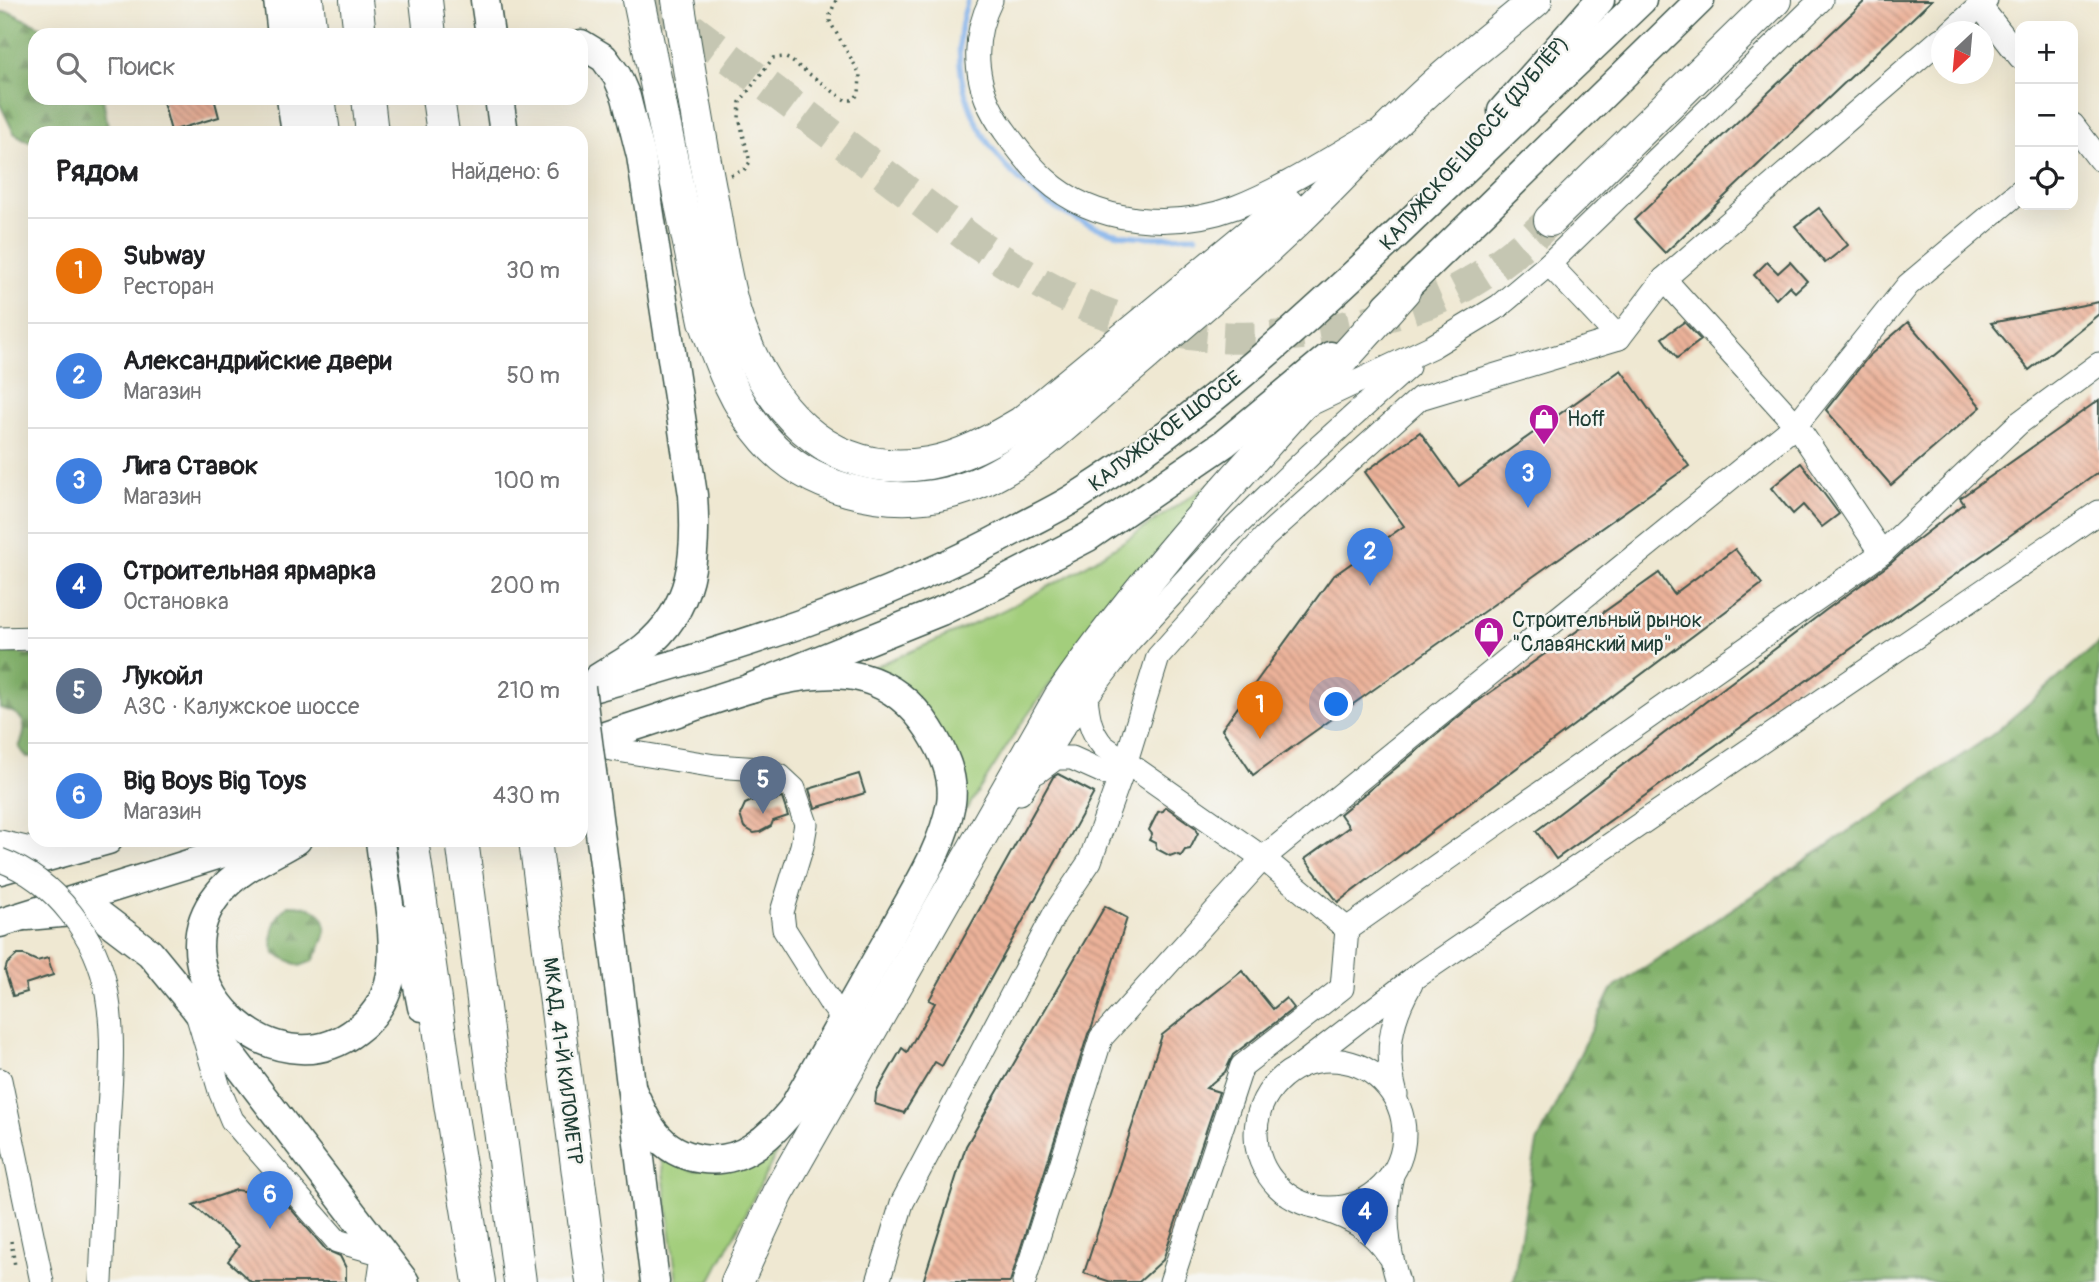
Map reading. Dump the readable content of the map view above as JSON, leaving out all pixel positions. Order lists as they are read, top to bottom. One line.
{"streets":{"highway":["МКАД, 41-Й КИЛОМЕТР"],"main road":["КАЛУЖСКОЕ ШОССЕ (ДУБЛЁР)","КАЛУЖСКОЕ ШОССЕ"]},"crossings":[["КАЛУЖСКОЕ ШОССЕ (ДУБЛЁР)","КАЛУЖСКОЕ ШОССЕ"]],"places":{"shop":["Hoff","Строительный рынок \"Славянский мир\""]},"north":"bottom left","page":{"map_buttons":["+","−"],"search":"Поиск","heading":["Рядом","Найдено: 6"],"list":[{"mark":"1","name":"Subway","note":"Ресторан","value":"30 m"},{"mark":"2","name":"Александрийские двери","note":"Магазин","value":"50 m"},{"mark":"3","name":"Лига Ставок","note":"Магазин","value":"100 m"},{"mark":"4","name":"Строительная ярмарка","note":"Остановка","value":"200 m"},{"mark":"5","name":"Лукойл","note":"АЗС · Калужское шоссе","value":"210 m"},{"mark":"6","name":"Big Boys Big Toys","note":"Магазин","value":"430 m"}],"pins":["3","2","1","5","6","4"]}}
